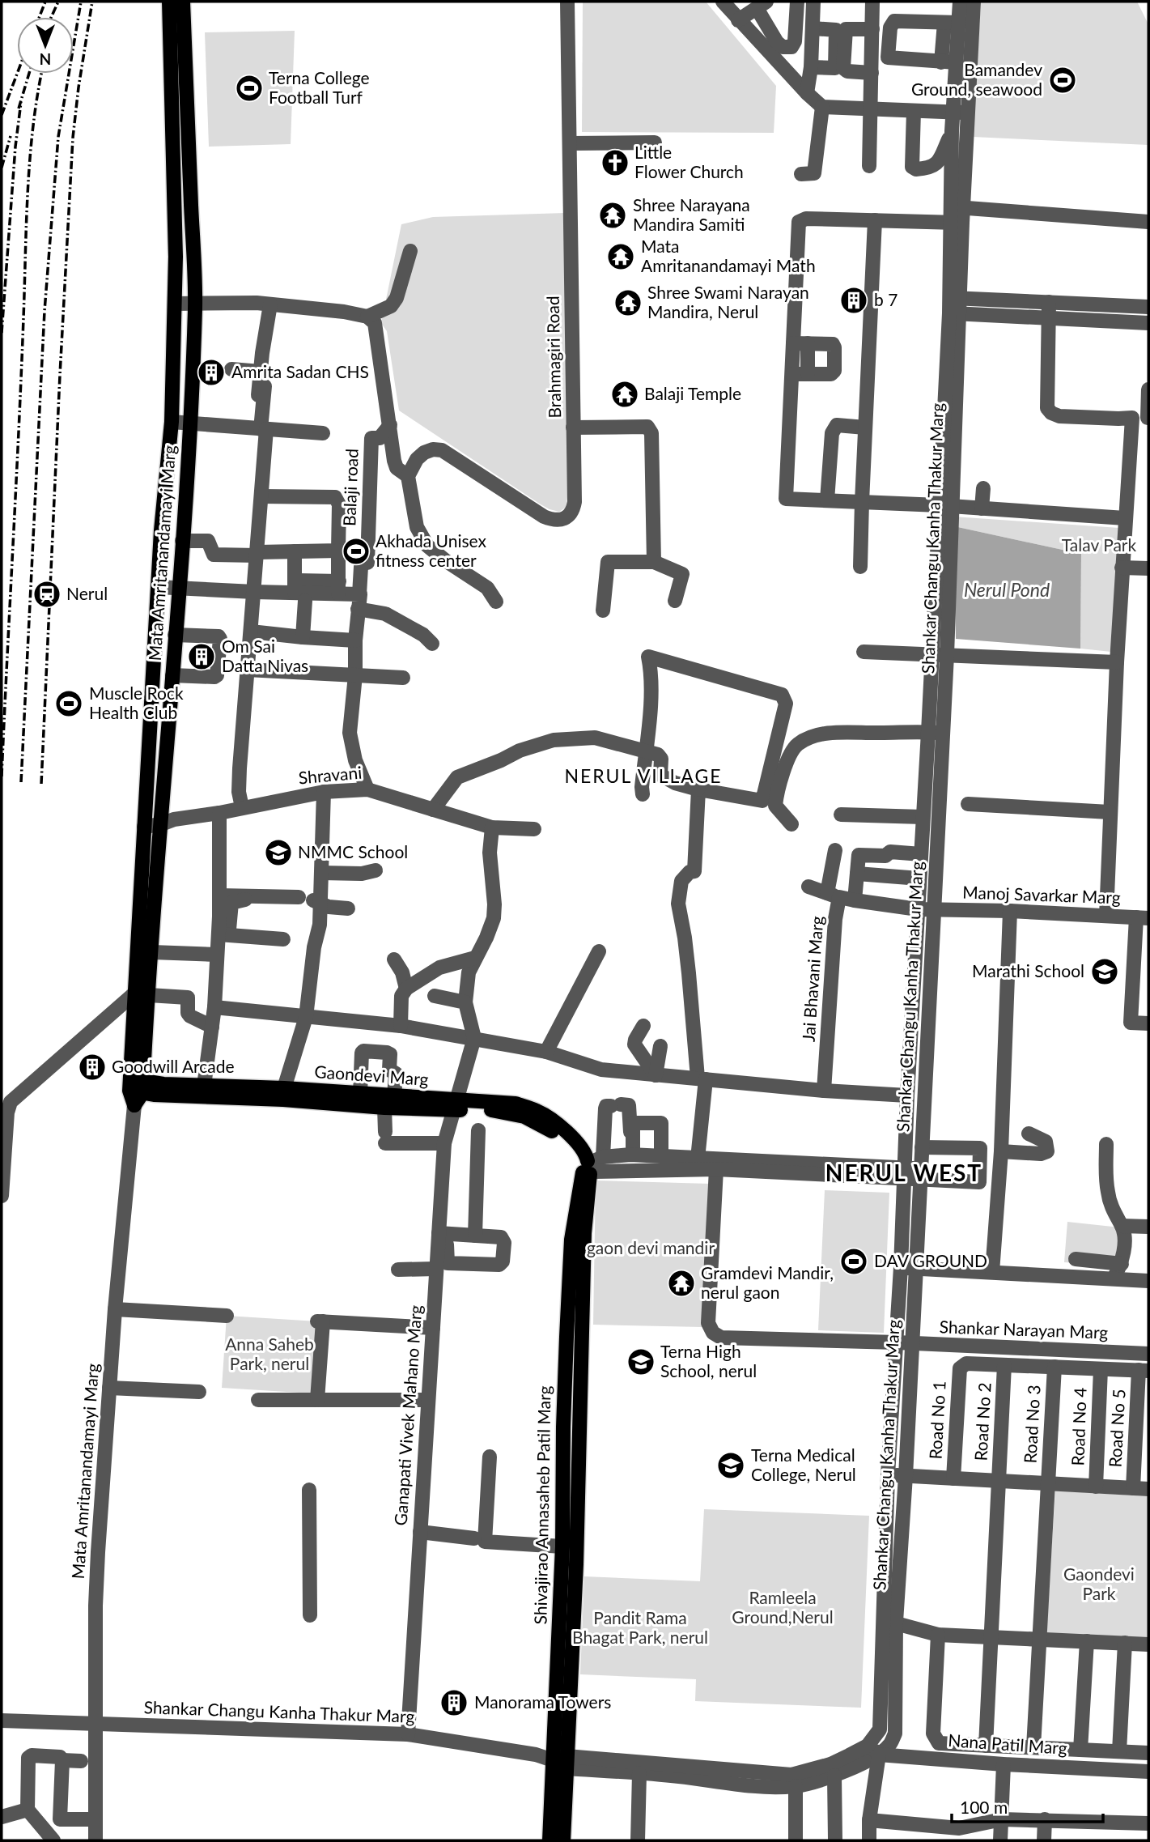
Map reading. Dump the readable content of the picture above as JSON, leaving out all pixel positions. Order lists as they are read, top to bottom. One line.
{"streets":{"main road":["Mata Amritanandamayi Marg","Gaondevi Marg","Shivajirao Annasaheb Patil Marg"],"street":["Brahmagiri Road","Balaji road","Shankar Changu Kanha Thakur Marg","Shravani","Manoj Savarkar Marg","Jai Bhavani Marg","Shankar Narayan Marg","Ganapati Vivek Mahano Marg","Road No 1","Road No 2","Road No 3","Road No 4","Road No 5","Nana Patil Marg"]},"crossings":[["Shankar Changu Kanha Thakur Marg","Mata Amritanandamayi Marg"],["Shankar Changu Kanha Thakur Marg","Manoj Savarkar Marg"],["Shankar Changu Kanha Thakur Marg","Jai Bhavani Marg"],["Shankar Changu Kanha Thakur Marg","Shankar Narayan Marg"],["Shankar Changu Kanha Thakur Marg","Ganapati Vivek Mahano Marg"],["Shankar Changu Kanha Thakur Marg","Shivajirao Annasaheb Patil Marg"],["Shankar Changu Kanha Thakur Marg","Nana Patil Marg"],["Mata Amritanandamayi Marg","Shravani"],["Mata Amritanandamayi Marg","Gaondevi Marg"],["Manoj Savarkar Marg","Jai Bhavani Marg"],["Gaondevi Marg","Ganapati Vivek Mahano Marg"],["Gaondevi Marg","Shivajirao Annasaheb Patil Marg"],["Road No 1","Road No 2"]],"districts":["NERUL VILLAGE","NERUL WEST"],"water":["Nerul Pond"],"parks":["Talav Park","gaon devi mandir","Anna Saheb Park, nerul","Gaondevi Park","Ramleela Ground,Nerul","Pandit Rama Bhagat Park, nerul"],"places":{"sports":["Bamandev Ground, seawood","Terna College Football Turf","Akhada Unisex fitness center","Muscle Rock Health Club","DAV GROUND"],"church":["Little Flower Church"],"temple":["Shree Narayana Mandira Samiti","Mata Amritanandamayi Math","Shree Swami Narayan Mandira, Nerul","Balaji Temple","Gramdevi Mandir, nerul gaon"],"building":["b 7","Amrita Sadan CHS","Om Sai Datta Nivas","Goodwill Arcade","Manorama Towers"],"station":["Nerul"],"school or university":["NMMC School","Marathi School","Terna High School, nerul","Terna Medical College, Nerul"]},"scale_bar":"100 m","north":"bottom"}
